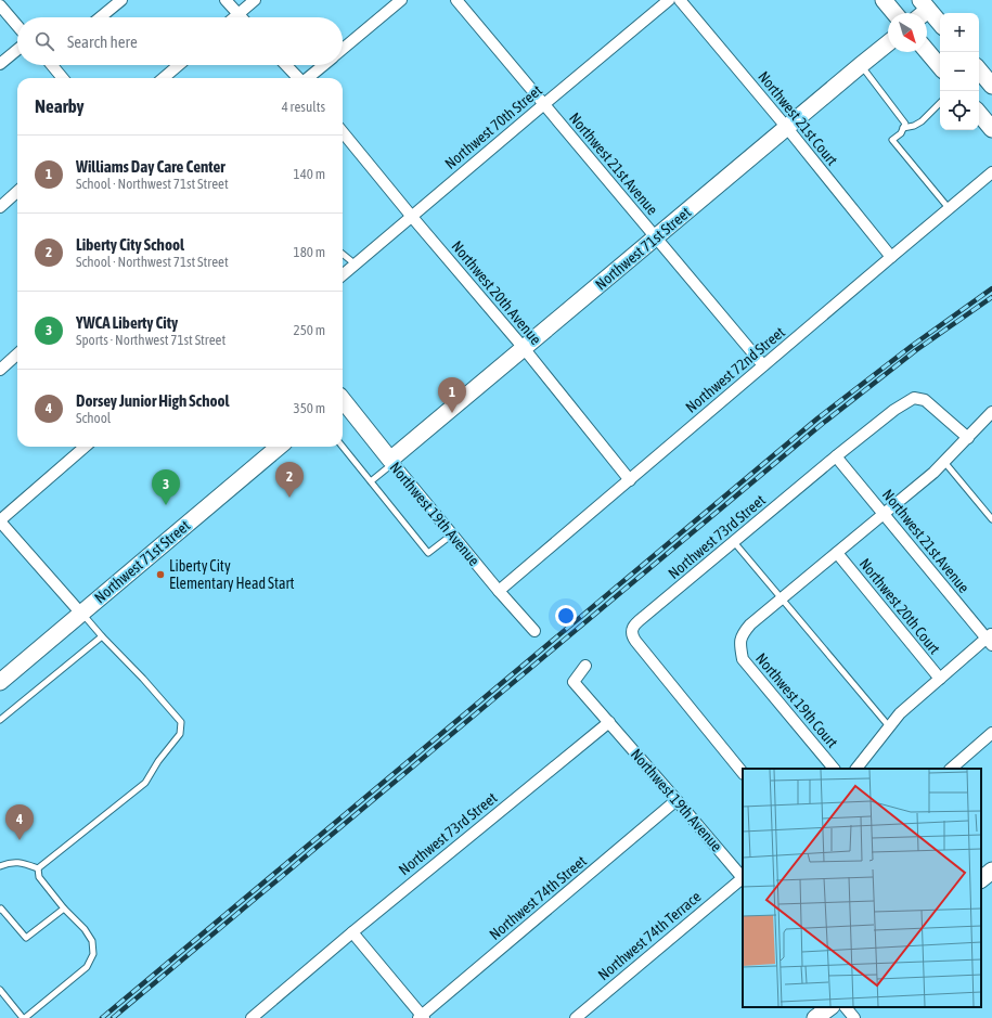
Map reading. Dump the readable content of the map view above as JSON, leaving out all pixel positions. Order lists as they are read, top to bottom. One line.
{"streets":{"street":["Northwest 21st Court","Northwest 70th Street","Northwest 21st Avenue","Northwest 71st Street","Northwest 20th Avenue","Northwest 72nd Street","Northwest 19th Avenue","Northwest 73rd Street","Northwest 20th Court","Northwest 19th Court","Northwest 74th Street","Northwest 74th Terrace"]},"crossings":[["Northwest 21st Court","Northwest 71st Street"],["Northwest 21st Court","Northwest 72nd Street"],["Northwest 70th Street","Northwest 21st Avenue"],["Northwest 70th Street","Northwest 20th Avenue"],["Northwest 21st Avenue","Northwest 71st Street"],["Northwest 21st Avenue","Northwest 72nd Street"],["Northwest 21st Avenue","Northwest 73rd Street"],["Northwest 71st Street","Northwest 20th Avenue"],["Northwest 71st Street","Northwest 19th Avenue"],["Northwest 20th Avenue","Northwest 72nd Street"],["Northwest 72nd Street","Northwest 19th Avenue"],["Northwest 19th Avenue","Northwest 73rd Street"],["Northwest 19th Avenue","Northwest 74th Street"]],"places":["Liberty City Elementary Head Start"],"north":"bottom right","page":{"map_buttons":["+","−"],"search":"Search here","heading":["Nearby","4 results"],"list":[{"mark":"1","name":"Williams Day Care Center","note":"School · Northwest 71st Street","value":"140 m"},{"mark":"2","name":"Liberty City School","note":"School · Northwest 71st Street","value":"180 m"},{"mark":"3","name":"YWCA Liberty City","note":"Sports · Northwest 71st Street","value":"250 m"},{"mark":"4","name":"Dorsey Junior High School","note":"School","value":"350 m"}],"pins":["1","2","3","4"]}}
